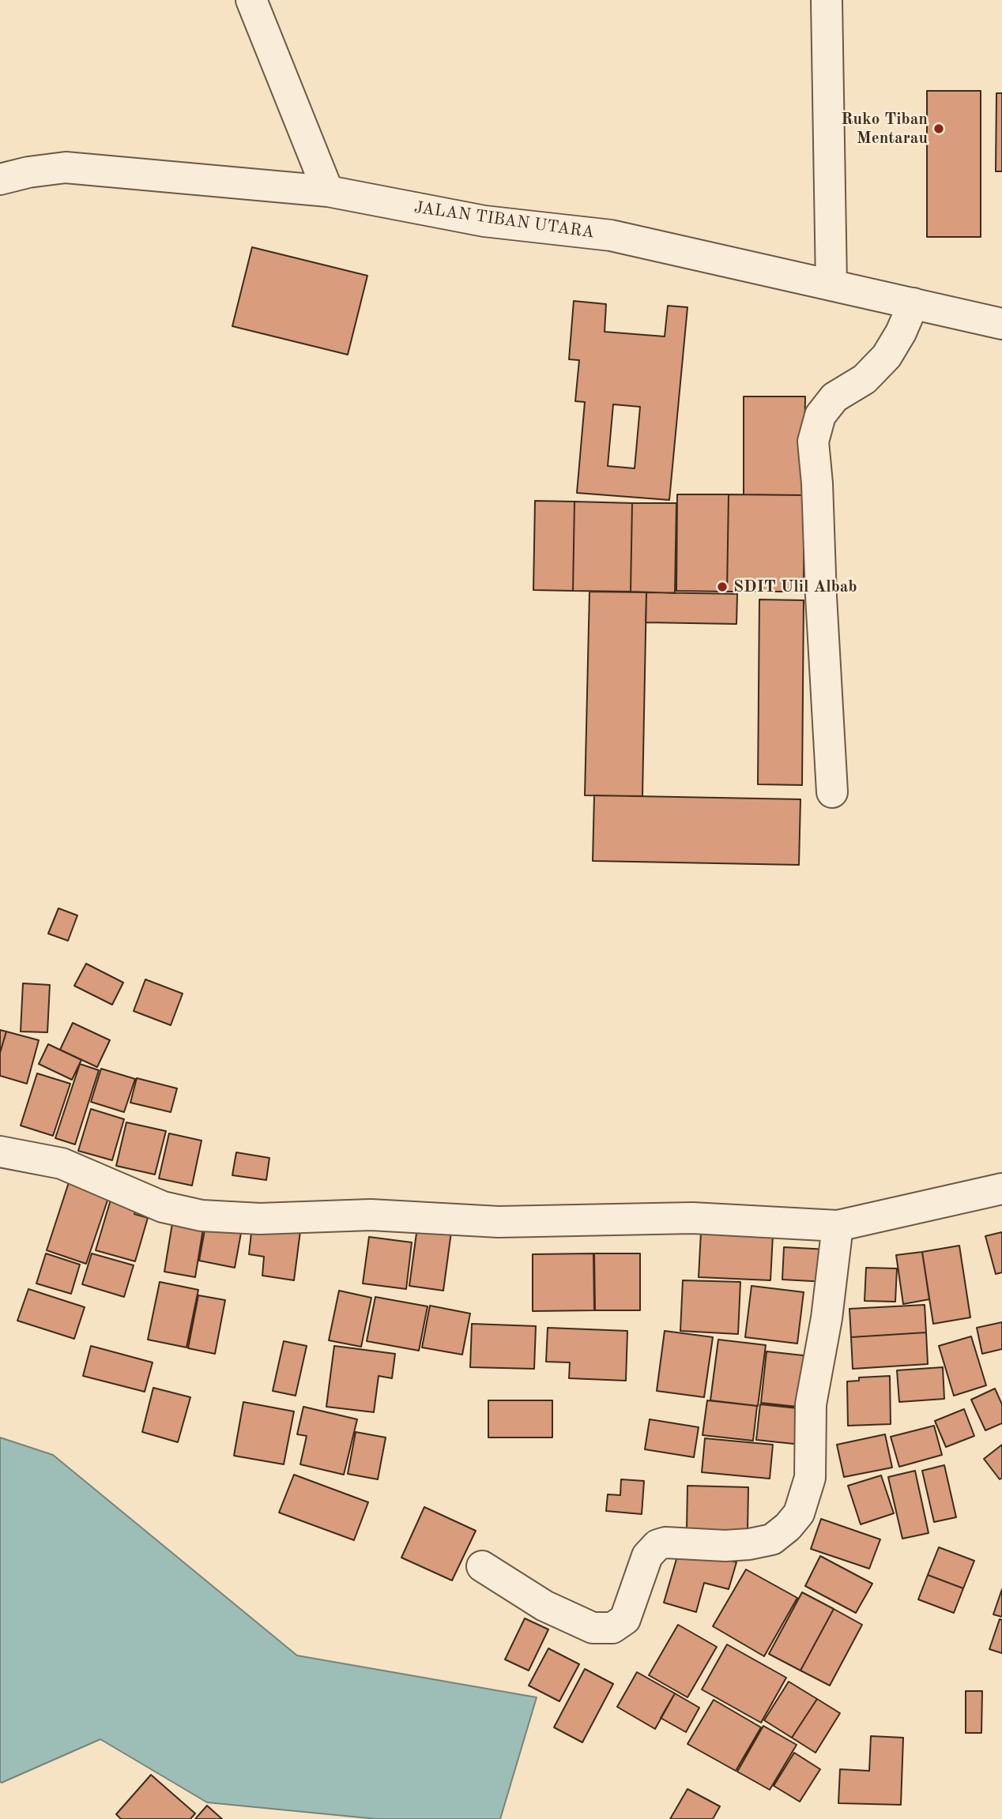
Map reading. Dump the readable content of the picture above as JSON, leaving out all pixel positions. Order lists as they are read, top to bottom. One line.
{"streets":{"street":["JALAN TIBAN UTARA"]},"places":["Ruko Tiban Mentarau","SDIT Ulil Albab"]}
